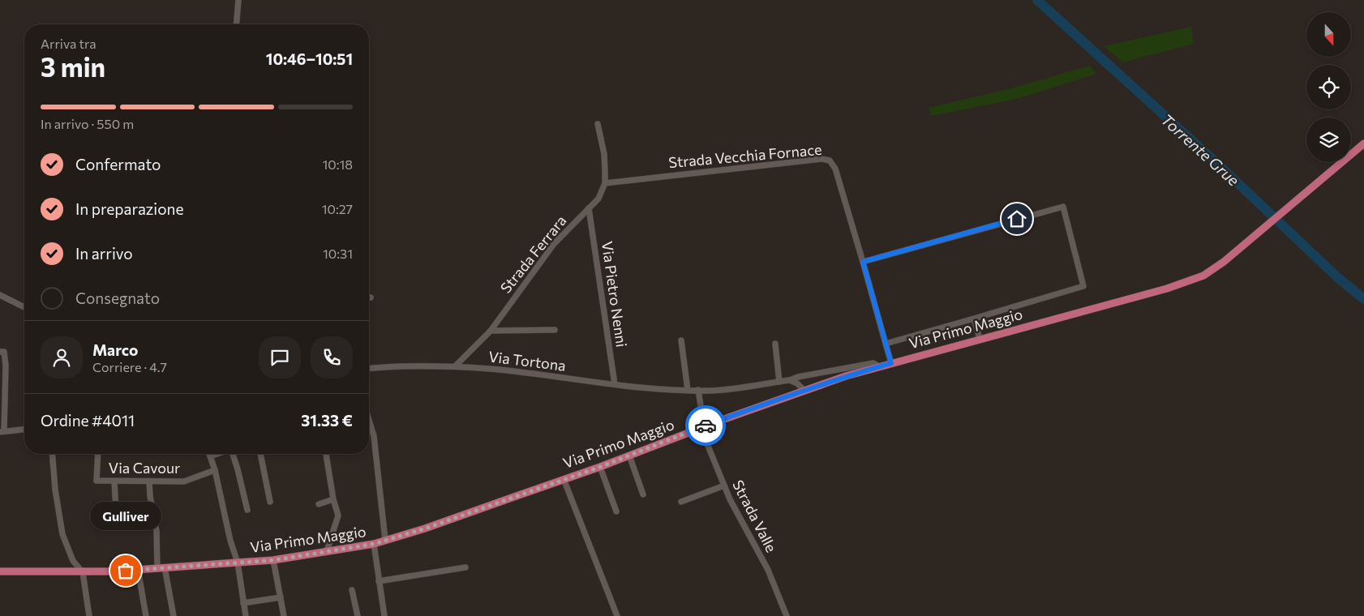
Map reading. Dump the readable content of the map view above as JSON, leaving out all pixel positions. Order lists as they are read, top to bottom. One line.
{"streets":{"main road":["Via Primo Maggio"],"street":["Strada Vecchia Fornace","Strada Ferrara","Via Pietro Nenni","Via Tortona","Via Cavour","Strada Valle"]},"crossings":[["Strada Vecchia Fornace","Strada Ferrara"],["Strada Vecchia Fornace","Via Primo Maggio"],["Strada Ferrara","Via Pietro Nenni"],["Strada Ferrara","Via Tortona"],["Via Pietro Nenni","Via Tortona"],["Via Primo Maggio","Via Tortona"],["Via Primo Maggio","Strada Valle"],["Via Tortona","Strada Valle"]],"water":["Torrente Grue"],"places":["Gulliver"],"north":"bottom","page":{"heading":["3 min","Arriva tra","10:46–10:51"],"panel":["Marco","Corriere · 4.7","Ordine #4011","31.33 €"],"bar":"In arrivo · 550 m","list":[["Confermato","10:18"],["In preparazione","10:27"],["In arrivo","10:31"],"Consegnato"],"bubble":"Gulliver"}}
